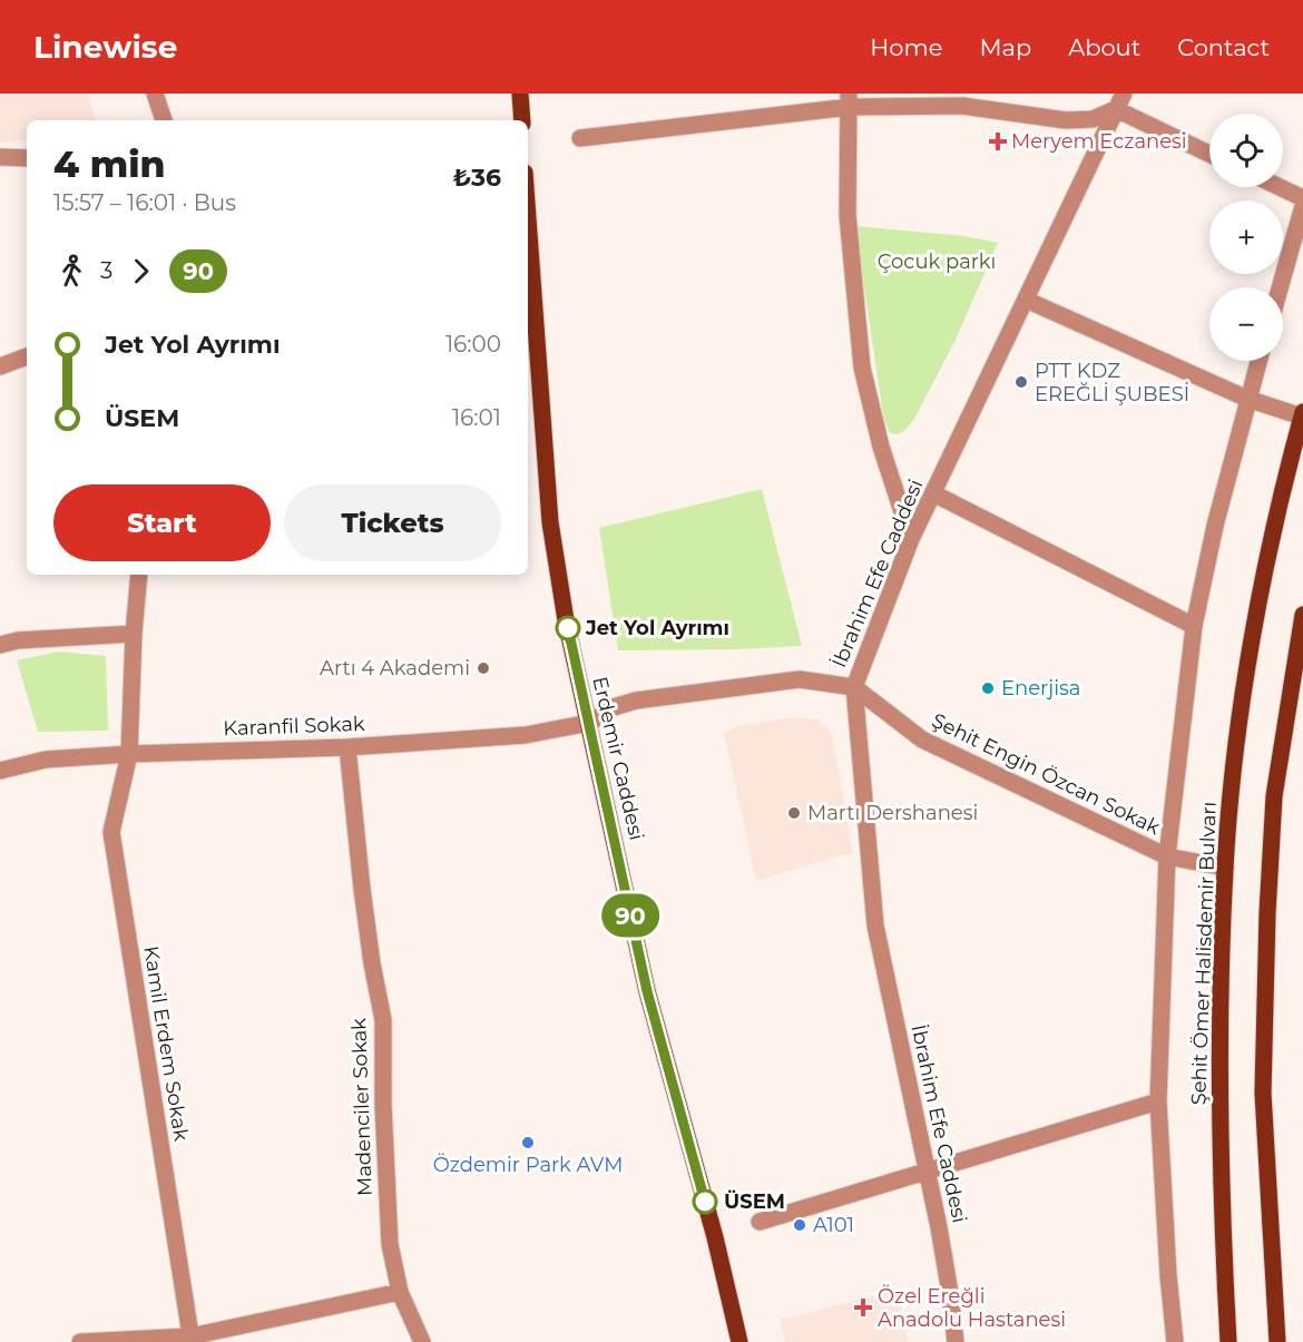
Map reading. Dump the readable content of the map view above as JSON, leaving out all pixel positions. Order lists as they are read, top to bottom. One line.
{"streets":{"main road":["Erdemir Caddesi","Şehit Ömer Halisdemir Bulvarı"],"street":["İbrahim Efe Caddesi","Karanfil Sokak","Şehit Engin Özcan Sokak","Kamil Erdem Sokak","Madenciler Sokak"]},"crossings":[["İbrahim Efe Caddesi","Şehit Engin Özcan Sokak"],["Karanfil Sokak","Erdemir Caddesi"],["Karanfil Sokak","Şehit Engin Özcan Sokak"],["Karanfil Sokak","Kamil Erdem Sokak"],["Karanfil Sokak","Madenciler Sokak"],["Erdemir Caddesi","Şehit Engin Özcan Sokak"],["Şehit Engin Özcan Sokak","Şehit Ömer Halisdemir Bulvarı"]],"parks":["Çocuk parkı"],"places":{"health":["Meryem Eczanesi","Özel Ereğli Anadolu Hastanesi"],"other":["PTT KDZ EREĞLİ ŞUBESİ","Jet Yol Ayrımı","Artı 4 Akademi","Enerjisa","Martı Dershanesi","Özdemir Park AVM","ÜSEM","A101"]},"lines":["bus line 90"],"page":{"header":"Linewise","nav":["Home","Map","About","Contact"],"on_map":"90","map_buttons":["+","−"],"heading":["4 min","15:57 – 16:01 · Bus","₺36"],"legs":["3","90"],"list":[{"name":"Jet Yol Ayrımı","value":"16:00"},{"name":"ÜSEM","value":"16:01"}],"buttons":["Start","Tickets"]}}
